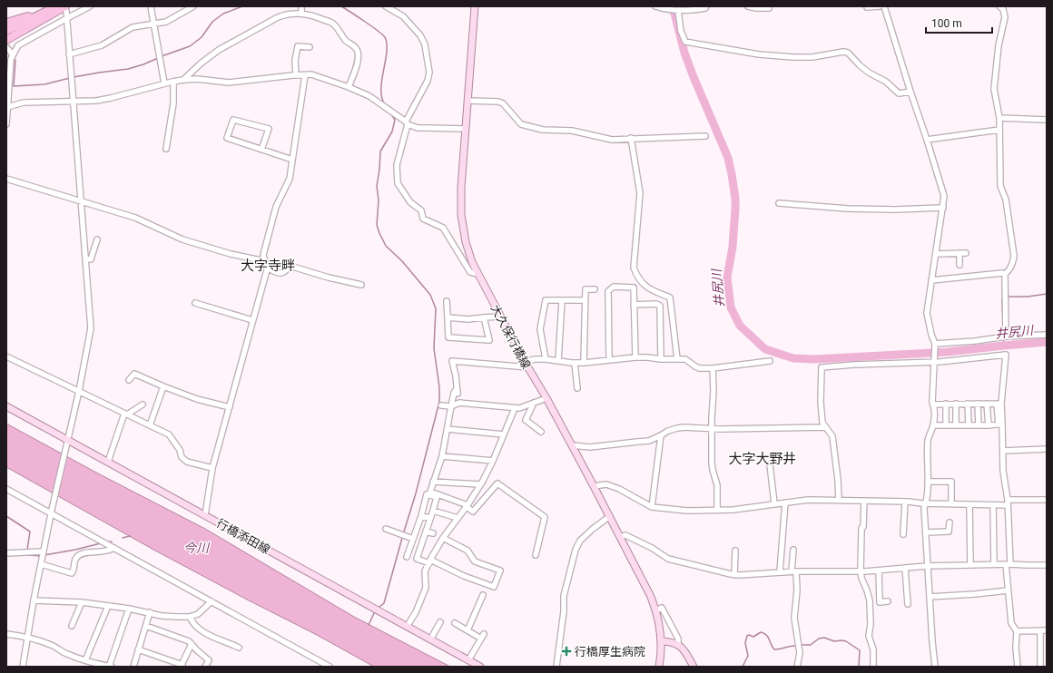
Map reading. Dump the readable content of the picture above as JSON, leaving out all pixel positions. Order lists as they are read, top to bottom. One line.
{"streets":{"main road":["大久保行橋線","行橋添田線"]},"districts":["大字寺畔","大字大野井"],"water":["井尻川","今川"],"places":{"health":["行橋厚生病院"]},"scale_bar":"100 m"}
